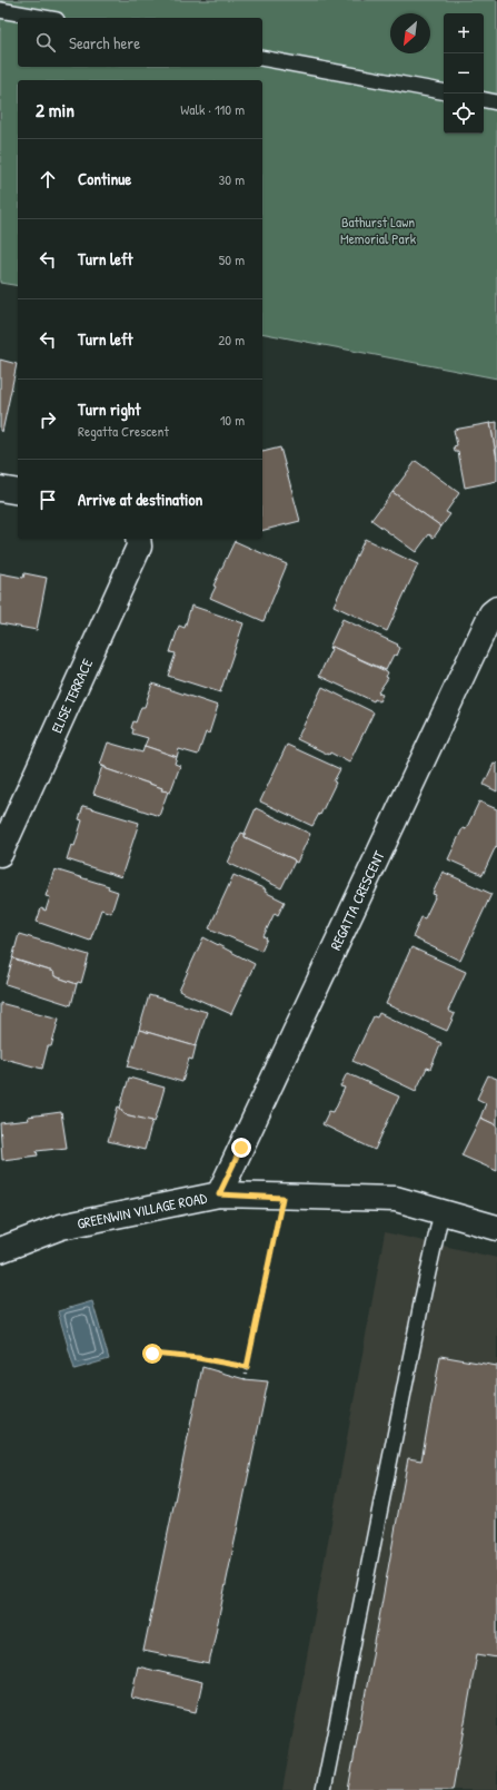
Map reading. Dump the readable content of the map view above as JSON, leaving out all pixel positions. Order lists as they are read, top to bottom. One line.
{"streets":{"street":["ELISE TERRACE","REGATTA CRESCENT","GREENWIN VILLAGE ROAD"]},"crossings":[["REGATTA CRESCENT","GREENWIN VILLAGE ROAD"]],"parks":["Bathurst Lawn Memorial Park"],"north":"bottom left","page":{"map_buttons":["+","−"],"search":"Search here","heading":["2 min","Walk · 110 m"],"list":[["Continue","30 m"],["Turn left","50 m"],["Turn left","20 m"],["Turn right","Regatta Crescent","10 m"],"Arrive at destination"]}}
